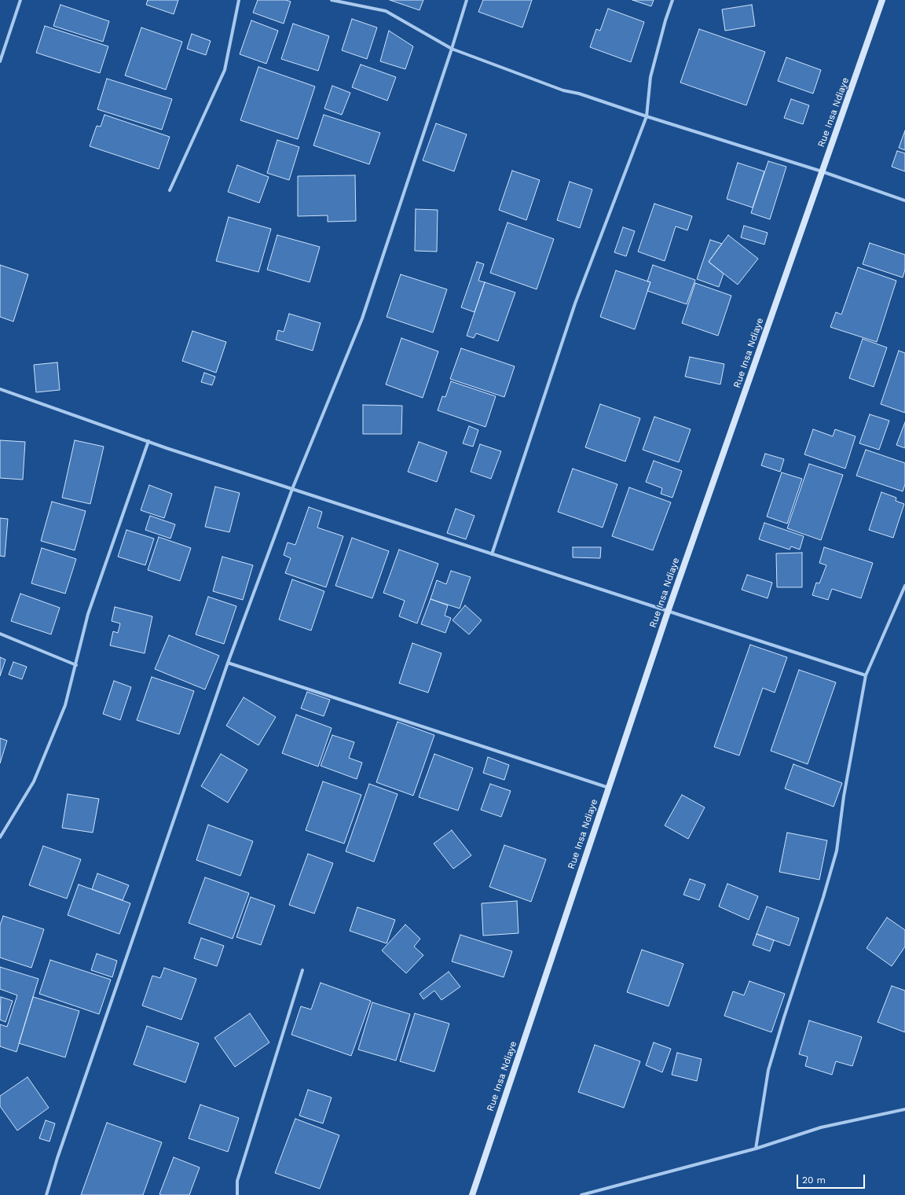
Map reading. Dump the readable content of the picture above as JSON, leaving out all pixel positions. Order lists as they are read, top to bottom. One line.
{"streets":{"main road":["Rue Insa Ndiaye"]},"scale_bar":"20 m"}
